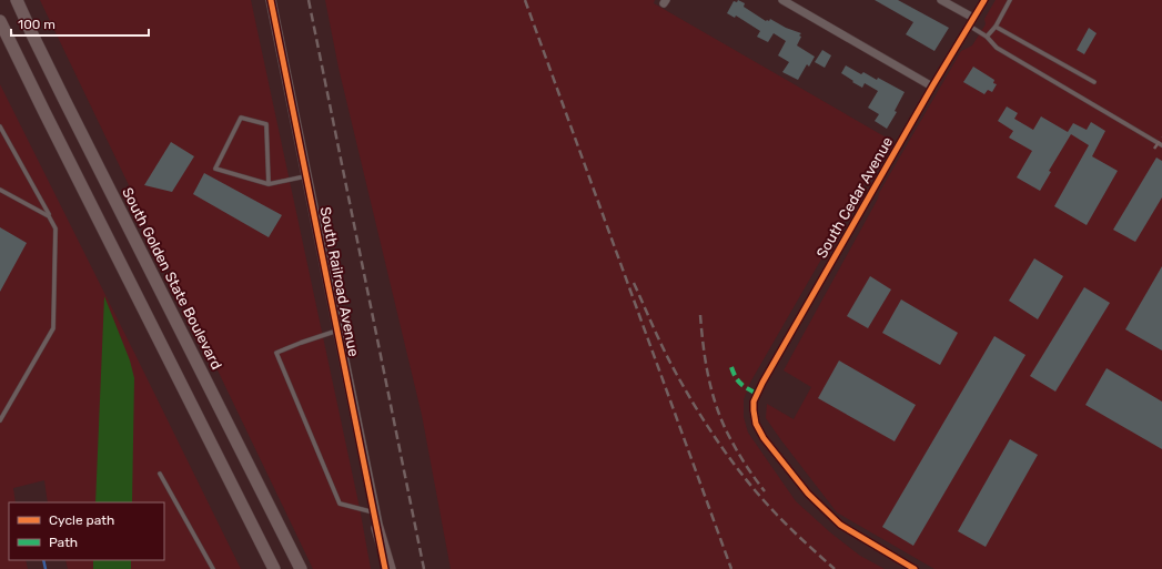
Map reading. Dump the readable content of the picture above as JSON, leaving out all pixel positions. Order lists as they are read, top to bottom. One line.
{"streets":{"main road":["South Golden State Boulevard"],"street":["South Cedar Avenue","South Railroad Avenue"]},"legend":["Cycle path","Path"],"scale_bar":"100 m"}
